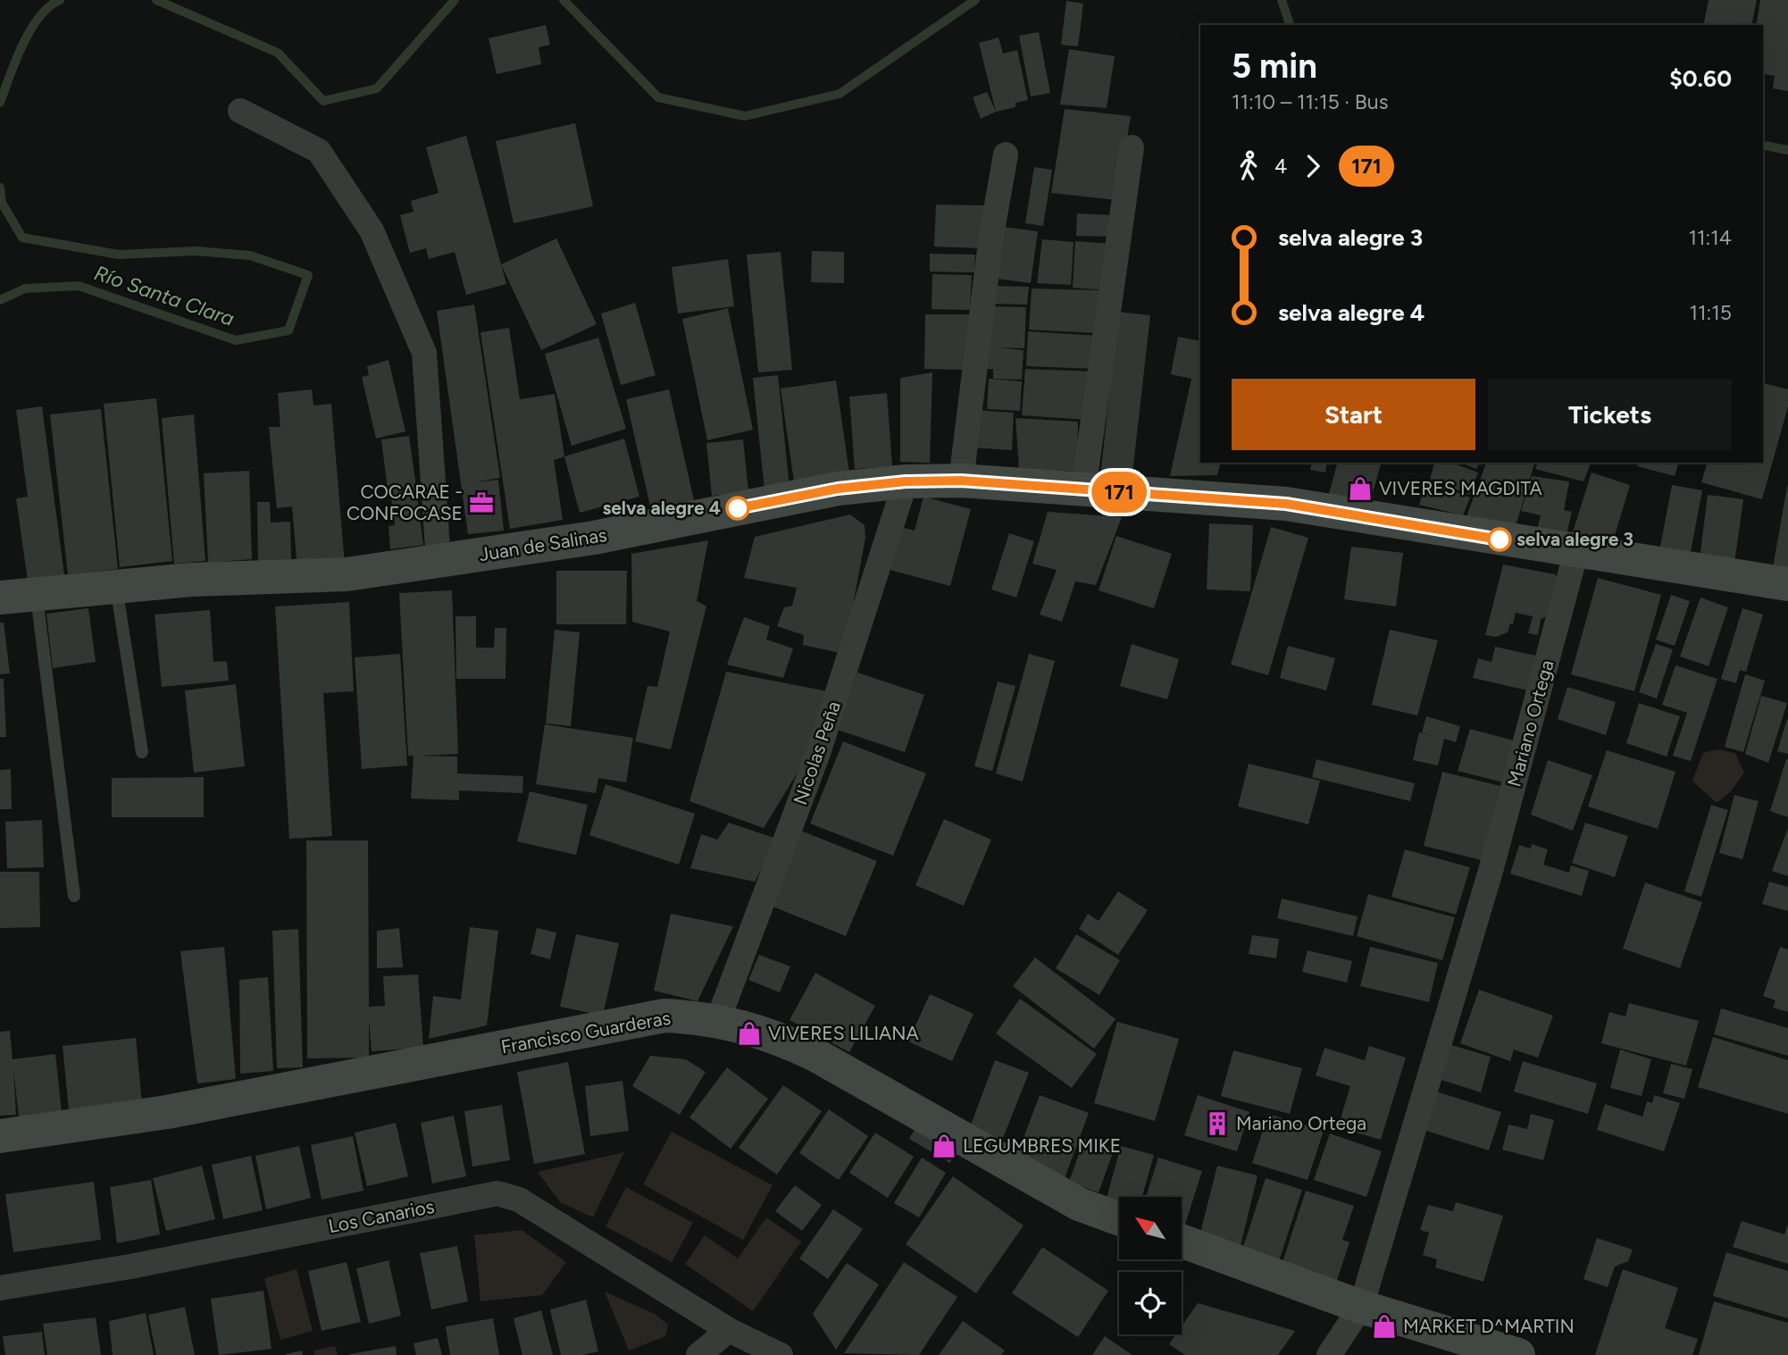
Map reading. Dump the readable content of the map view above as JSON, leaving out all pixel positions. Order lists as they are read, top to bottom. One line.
{"streets":{"street":["Juan de Salinas","Mariano Ortega","Nicolas Peña","Francisco Guarderas","Los Canarios"]},"crossings":[["Juan de Salinas","Mariano Ortega"],["Juan de Salinas","Nicolas Peña"],["Nicolas Peña","Francisco Guarderas"]],"water":["Río Santa Clara"],"places":{"shop":["VIVERES MAGDITA","VIVERES LILIANA","LEGUMBRES MIKE","MARKET D^MARTIN"],"office":["COCARAE - CONFOCASE"],"other":["selva alegre 4","selva alegre 3"],"building":["Mariano Ortega"]},"lines":["bus line 171"],"north":"top left","page":{"on_map":"171","heading":["5 min","11:10 – 11:15 · Bus","$0.60"],"legs":["4","171"],"list":[{"name":"selva alegre 3","value":"11:14"},{"name":"selva alegre 4","value":"11:15"}],"buttons":["Start","Tickets"]}}
